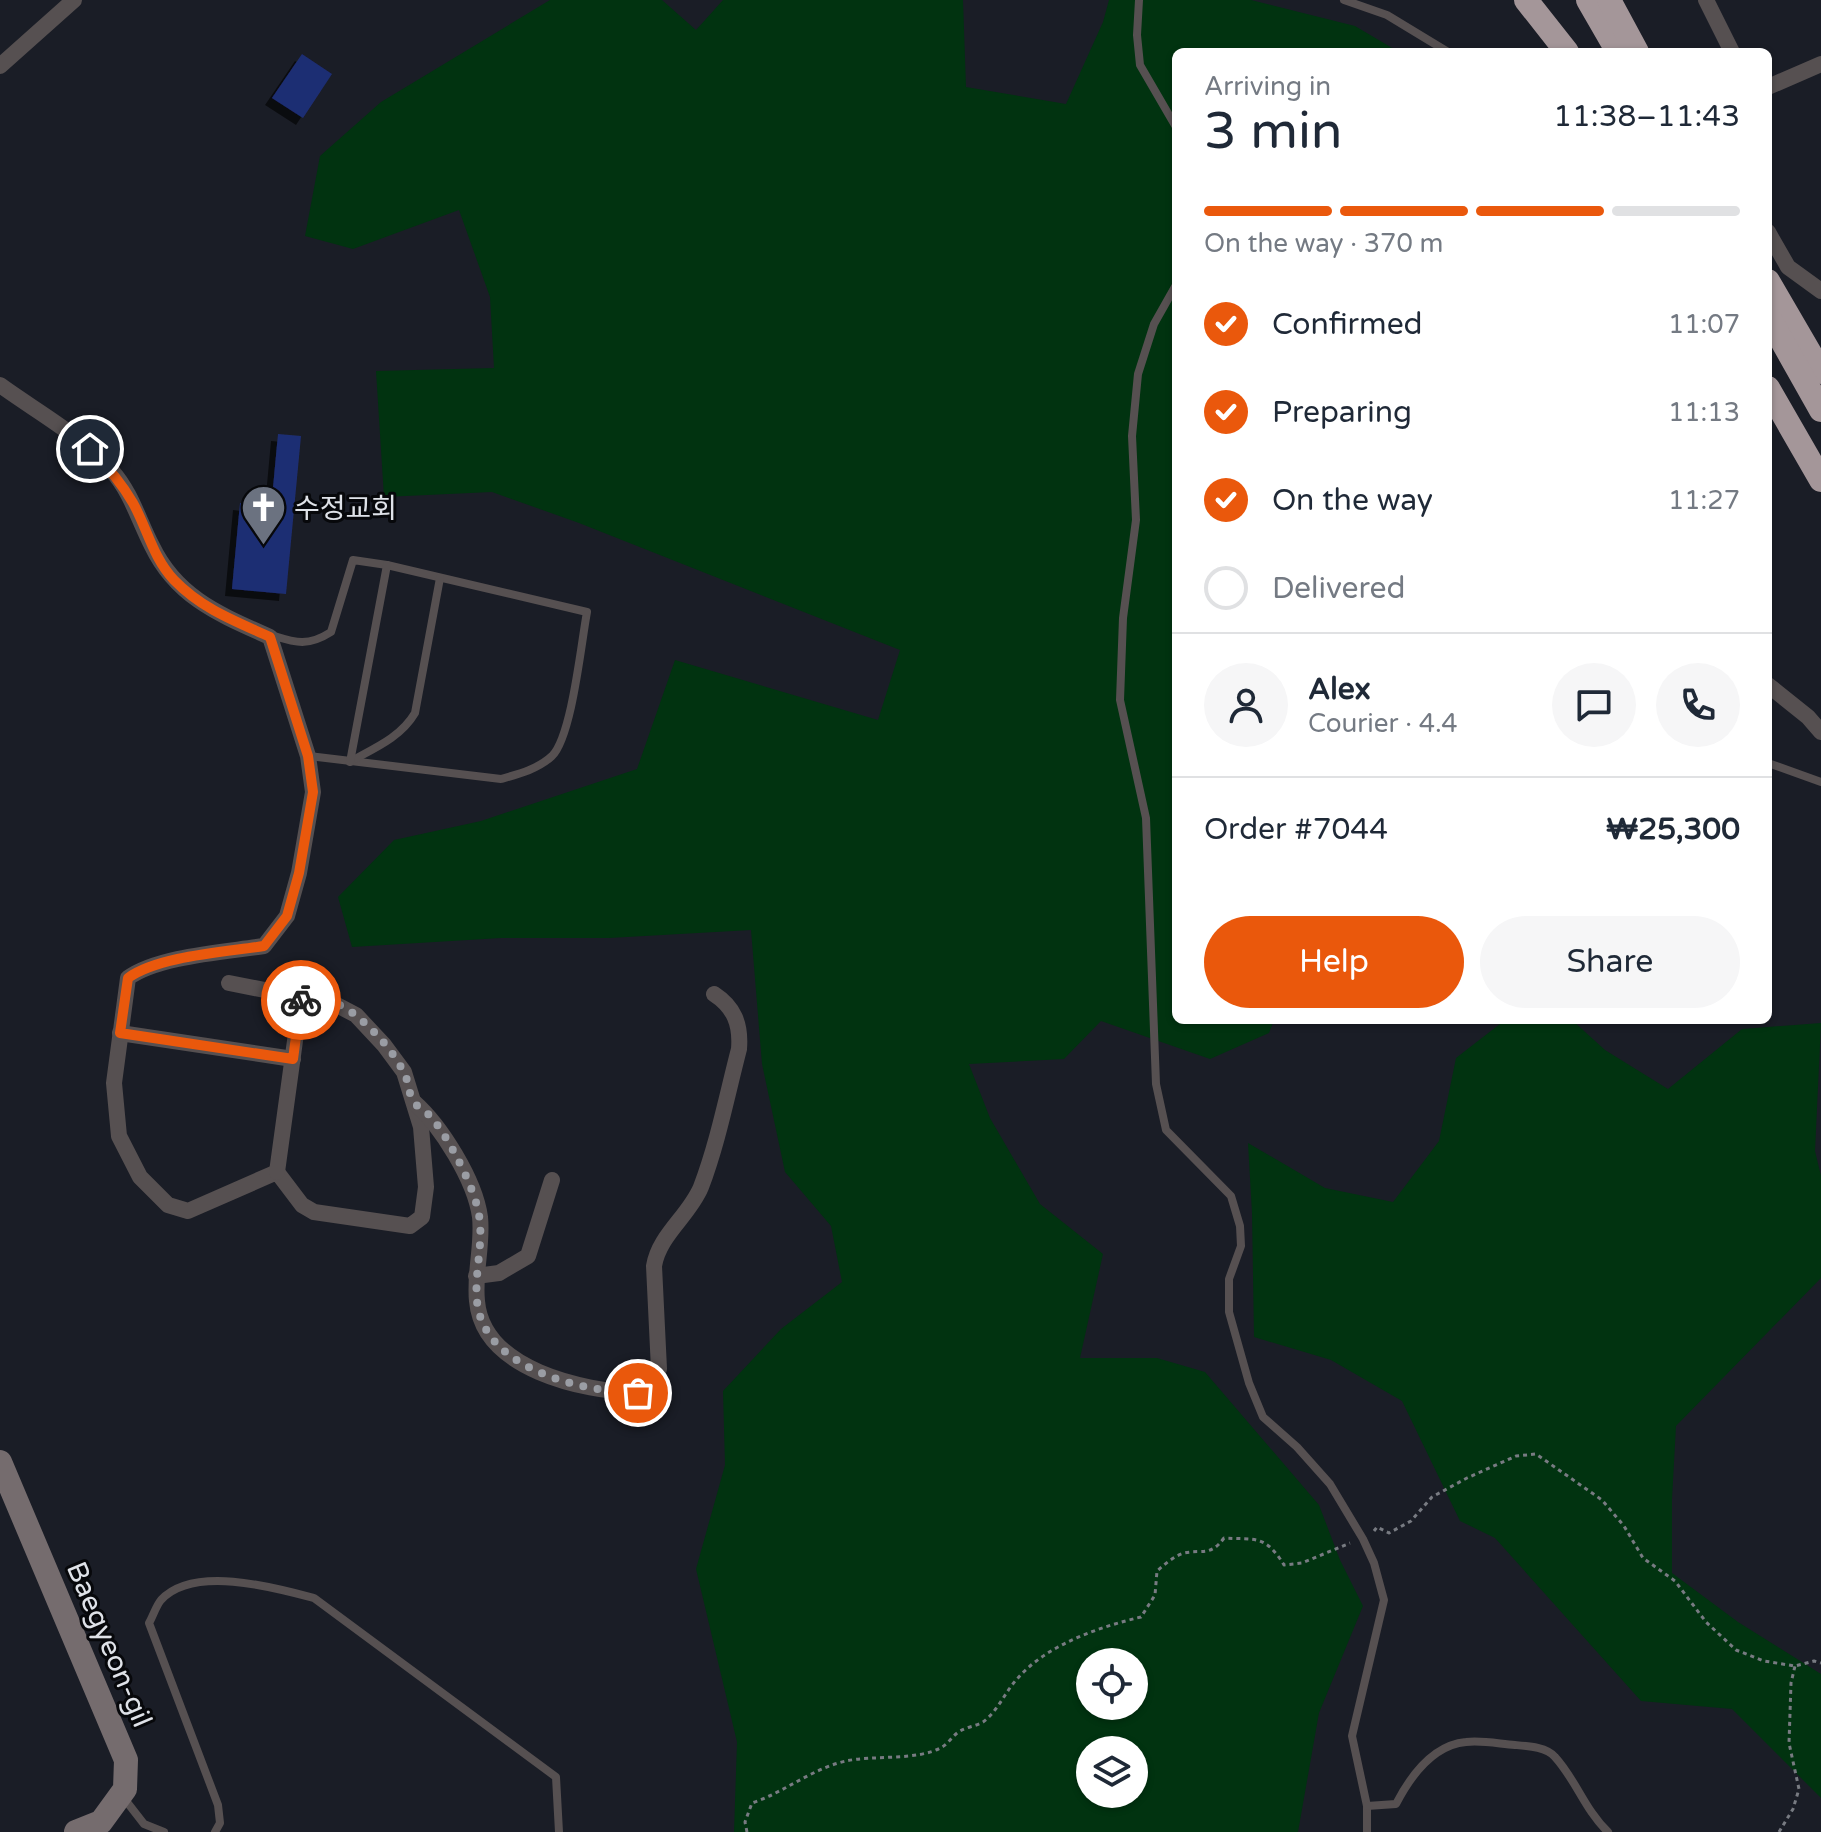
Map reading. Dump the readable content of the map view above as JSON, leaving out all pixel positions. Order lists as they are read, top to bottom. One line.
{"streets":{"street":["Baegyeon-gil"]},"places":{"church":["수정교회"]},"page":{"heading":["3 min","Arriving in","11:38–11:43"],"panel":["Alex","Courier · 4.4","Order #7044","₩25,300"],"bar":"On the way · 370 m","list":[["Confirmed","11:07"],["Preparing","11:13"],["On the way","11:27"],"Delivered"],"buttons":["Help","Share"]}}
